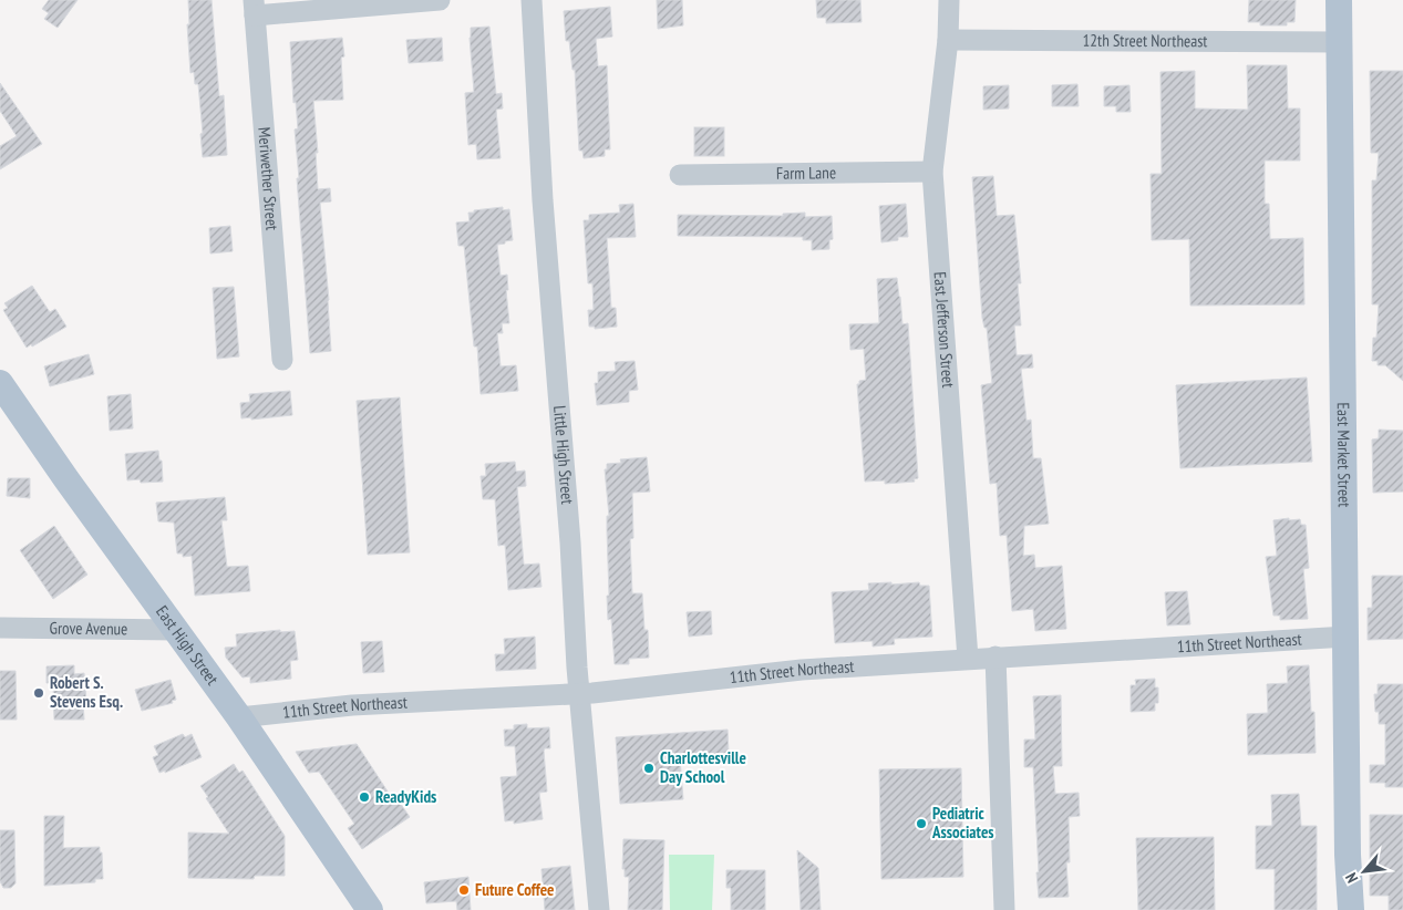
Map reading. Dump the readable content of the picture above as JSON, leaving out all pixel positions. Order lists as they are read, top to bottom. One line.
{"streets":{"main road":["East Market Street","East High Street"],"street":["12th Street Northeast","Farm Lane","Meriwether Street","East Jefferson Street","Little High Street","Grove Avenue","11th Street Northeast"]},"crossings":[["12th Street Northeast","East Jefferson Street"],["12th Street Northeast","East Market Street"],["Farm Lane","East Jefferson Street"],["East Jefferson Street","11th Street Northeast"],["Little High Street","11th Street Northeast"],["East Market Street","11th Street Northeast"],["Grove Avenue","East High Street"],["11th Street Northeast","East High Street"]],"places":["Robert S. Stevens Esq.","Charlottesville Day School","ReadyKids","Pediatric Associates","Future Coffee"],"north":"bottom left"}
